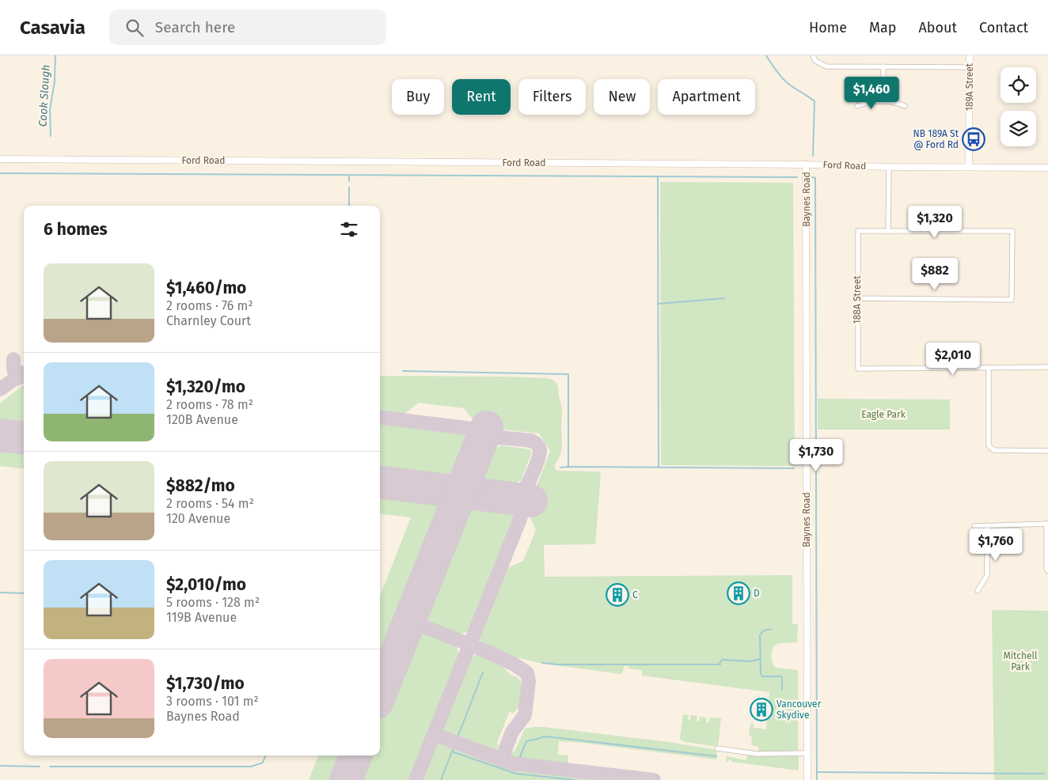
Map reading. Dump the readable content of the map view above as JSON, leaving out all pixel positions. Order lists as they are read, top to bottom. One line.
{"streets":{"main road":["189A Street","Ford Road","Baynes Road"],"street":["188A Street"]},"crossings":[["189A Street","Ford Road"],["Ford Road","Baynes Road"]],"water":["Cook Slough"],"parks":["Eagle Park","Mitchell Park"],"places":{"bus stop":["NB 189A St @ Ford Rd"],"building":["D","C","Vancouver Skydive"]},"page":{"header":"Casavia","search":"Search here","nav":["Home","Map","About","Contact"],"price":["$1,460","$1,320","$882","$2,010","$1,730","$1,760"],"chip":["Buy","Rent","Filters","New","Apartment"],"heading":"6 homes","list":[{"name":"$1,460/mo","note":"2 rooms · 76 m² · Charnley Court"},{"name":"$1,320/mo","note":"2 rooms · 78 m² · 120B Avenue"},{"name":"$882/mo","note":"2 rooms · 54 m² · 120 Avenue"},{"name":"$2,010/mo","note":"5 rooms · 128 m² · 119B Avenue"},{"name":"$1,730/mo","note":"3 rooms · 101 m² · Baynes Road"}]}}
